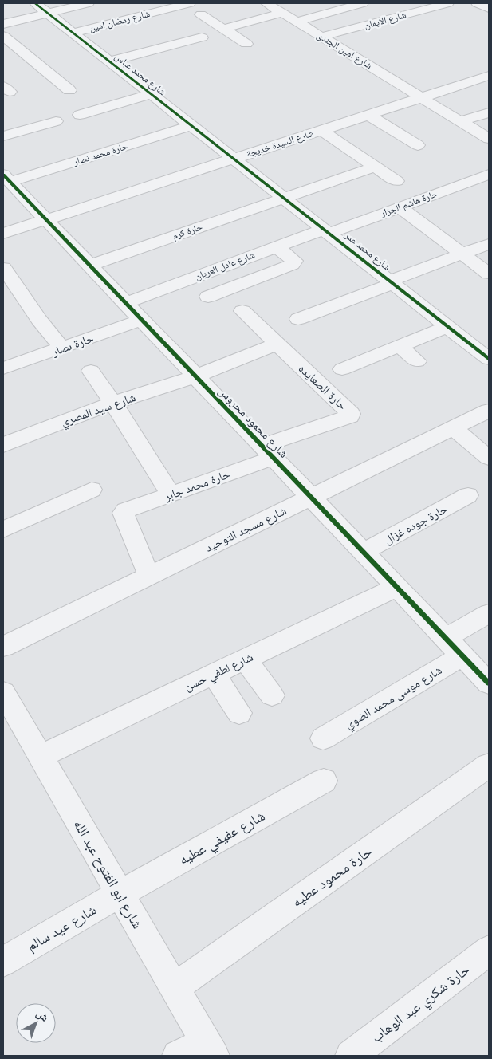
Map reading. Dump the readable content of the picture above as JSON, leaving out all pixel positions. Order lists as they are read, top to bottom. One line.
{"streets":{"street":["شارع الايمان","شارع رمضان امين","شارع امين الجندى","شارع محمد عباس","شارع السيدة خديجة","حارة محمد نصار","حارة هاشم الجزار","حارة كرم","شارع محمد عمر","شارع عادل العريان","حارة نصار","حارة الصعايده","شارع سيد المصري","شارع محمود محروس","حارة محمد جابر","حارة جوده غزال","شارع مسجد التوحيد","شارع لطفي حسن","شارع موسى محمد الضوي","شارع عفيفي عطيه","شارع ابو الفتوح عبد الله","حارة محمود عطيه","شارع عيد سالم","حارة شكري عبد الوهاب"]},"crossings":[["شارع الايمان","شارع امين الجندى"],["شارع رمضان امين","شارع محمد عباس"],["شارع امين الجندى","شارع السيدة خديجة"],["شارع محمد عباس","شارع السيدة خديجة"],["شارع محمد عباس","حارة محمد نصار"],["شارع محمد عباس","شارع محمد عمر"],["شارع السيدة خديجة","شارع محمد عمر"],["شارع السيدة خديجة","شارع محمود محروس"],["حارة محمد نصار","شارع محمود محروس"],["حارة هاشم الجزار","شارع محمد عمر"],["حارة هاشم الجزار","شارع عادل العريان"],["حارة كرم","شارع محمد عمر"],["حارة كرم","شارع محمود محروس"],["شارع محمد عمر","شارع عادل العريان"],["شارع عادل العريان","شارع محمود محروس"],["حارة نصار","شارع محمود محروس"],["حارة الصعايده","شارع سيد المصري"],["حارة الصعايده","شارع محمود محروس"],["حارة الصعايده","حارة محمد جابر"],["شارع سيد المصري","شارع محمود محروس"],["شارع محمود محروس","حارة محمد جابر"],["شارع محمود محروس","حارة جوده غزال"],["شارع محمود محروس","شارع مسجد التوحيد"],["شارع محمود محروس","شارع لطفي حسن"],["شارع محمود محروس","شارع موسى محمد الضوي"],["حارة محمد جابر","شارع مسجد التوحيد"],["شارع لطفي حسن","شارع ابو الفتوح عبد الله"],["شارع عفيفي عطيه","شارع ابو الفتوح عبد الله"],["شارع عفيفي عطيه","شارع عيد سالم"],["شارع ابو الفتوح عبد الله","حارة محمود عطيه"],["شارع ابو الفتوح عبد الله","شارع عيد سالم"]],"north":"top right"}
